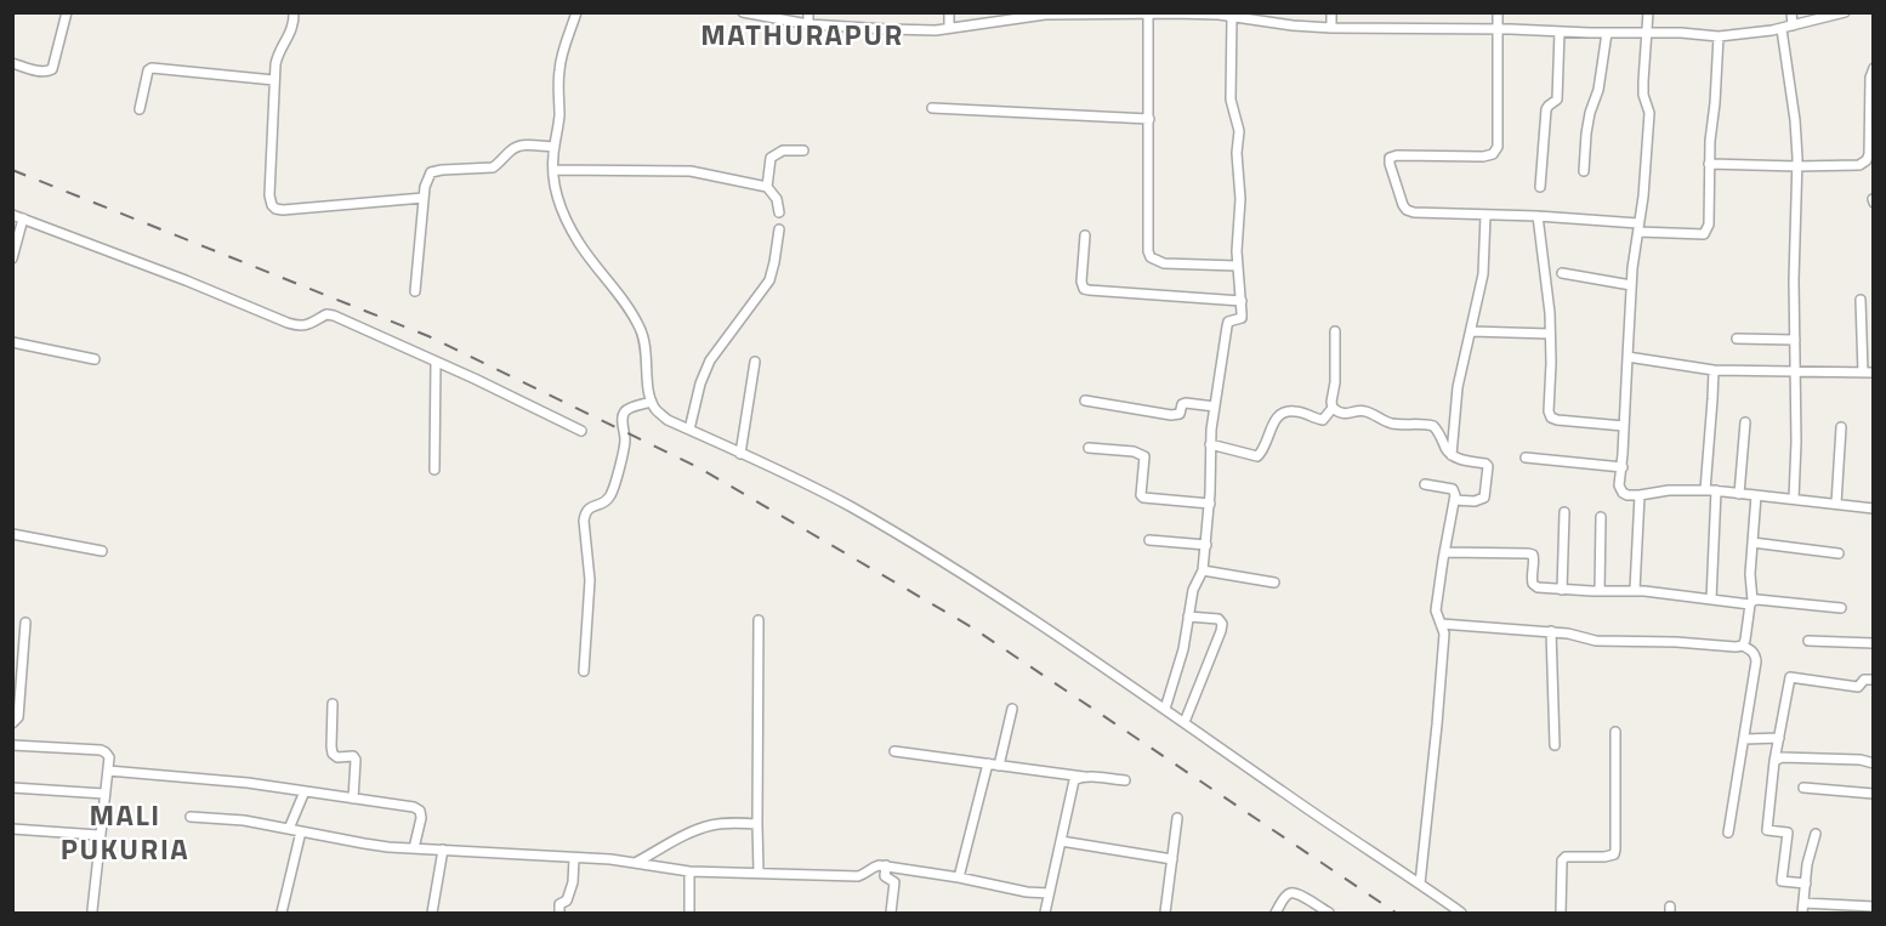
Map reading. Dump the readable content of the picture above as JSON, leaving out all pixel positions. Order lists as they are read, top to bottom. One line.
{"districts":["MATHURAPUR","MALI PUKURIA"]}
